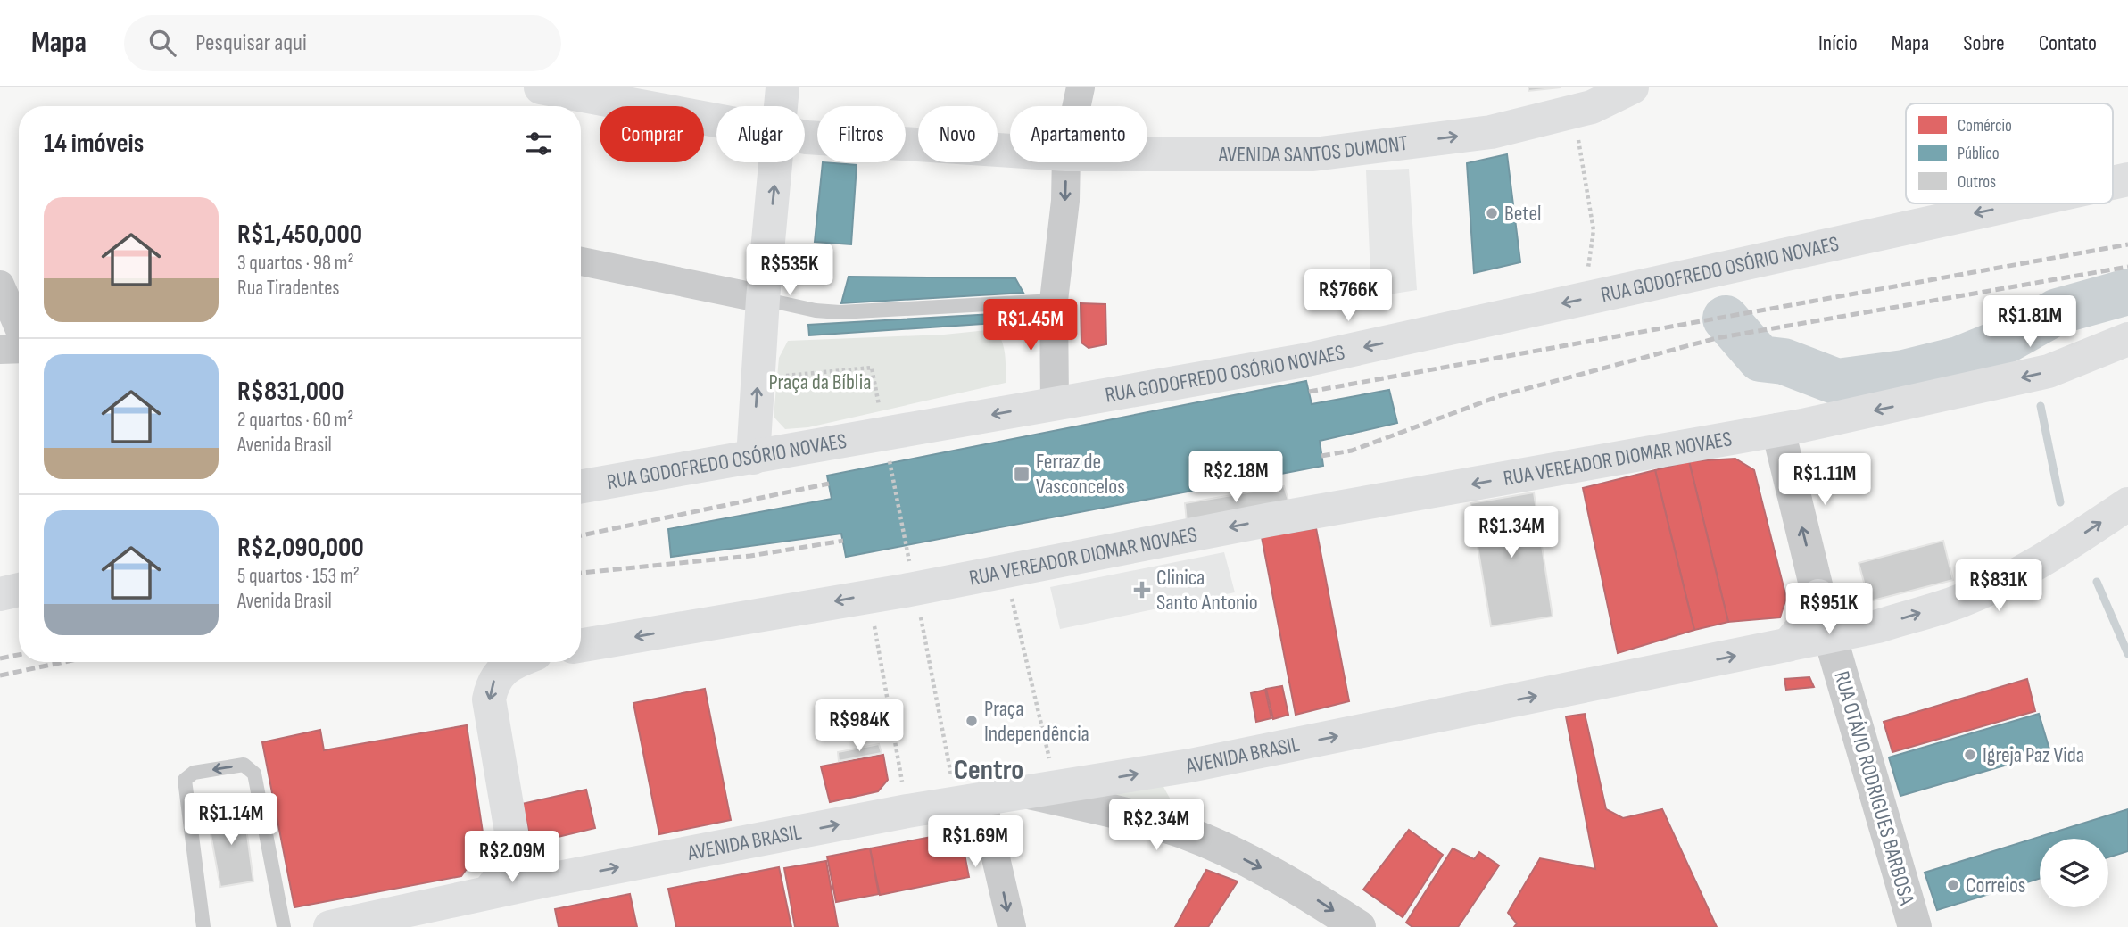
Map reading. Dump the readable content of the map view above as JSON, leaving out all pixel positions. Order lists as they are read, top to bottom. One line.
{"streets":{"main road":["AVENIDA SANTOS DUMONT","RUA GODOFREDO OSÓRIO NOVAES","RUA VEREADOR DIOMAR NOVAES","AVENIDA BRASIL"],"street":["RUA OTÁVIO RODRIGUES BARBOSA"]},"crossings":[["RUA VEREADOR DIOMAR NOVAES","RUA OTÁVIO RODRIGUES BARBOSA"],["AVENIDA BRASIL","RUA OTÁVIO RODRIGUES BARBOSA"]],"one_way":["AVENIDA SANTOS DUMONT","RUA GODOFREDO OSÓRIO NOVAES","RUA VEREADOR DIOMAR NOVAES","AVENIDA BRASIL"],"districts":["Centro"],"parks":["Praça da Bíblia"],"places":{"other":["Betel","Praça Independência","Igreja Paz Vida","Correios"],"transit":["Ferraz de Vasconcelos"],"health":["Clinica Santo Antonio"]},"legend":["Comércio","Público","Outros"],"page":{"header":"Mapa","search":"Pesquisar aqui","nav":["Início","Mapa","Sobre","Contato"],"chip":["Comprar","Alugar","Filtros","Novo","Apartamento"],"heading":"14 imóveis","list":[{"name":"R$1,450,000","note":"3 quartos · 98 m² · Rua Tiradentes"},{"name":"R$831,000","note":"2 quartos · 60 m² · Avenida Brasil"},{"name":"R$2,090,000","note":"5 quartos · 153 m² · Avenida Brasil"}],"price":["R$535K","R$766K","R$1.81M","R$1.45M","R$2.18M","R$1.11M","R$1.34M","R$831K","R$951K","R$984K","R$1.14M","R$2.34M","R$1.69M","R$2.09M"]}}
